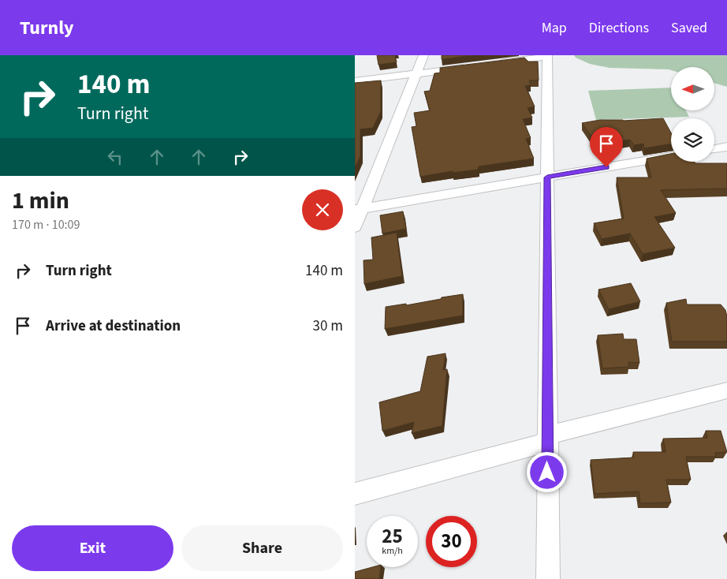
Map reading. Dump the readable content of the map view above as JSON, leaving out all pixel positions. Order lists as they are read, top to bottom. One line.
{"north":"left","page":{"header":"Turnly","nav":["Map","Directions","Saved"],"turn":["140 m","Turn right"],"heading":["1 min","170 m · 10:09"],"list":[{"name":"Turn right","value":"140 m"},{"name":"Arrive at destination","value":"30 m"}],"speed":"25 km/h","limit":"30","buttons":["Exit","Share"]}}
